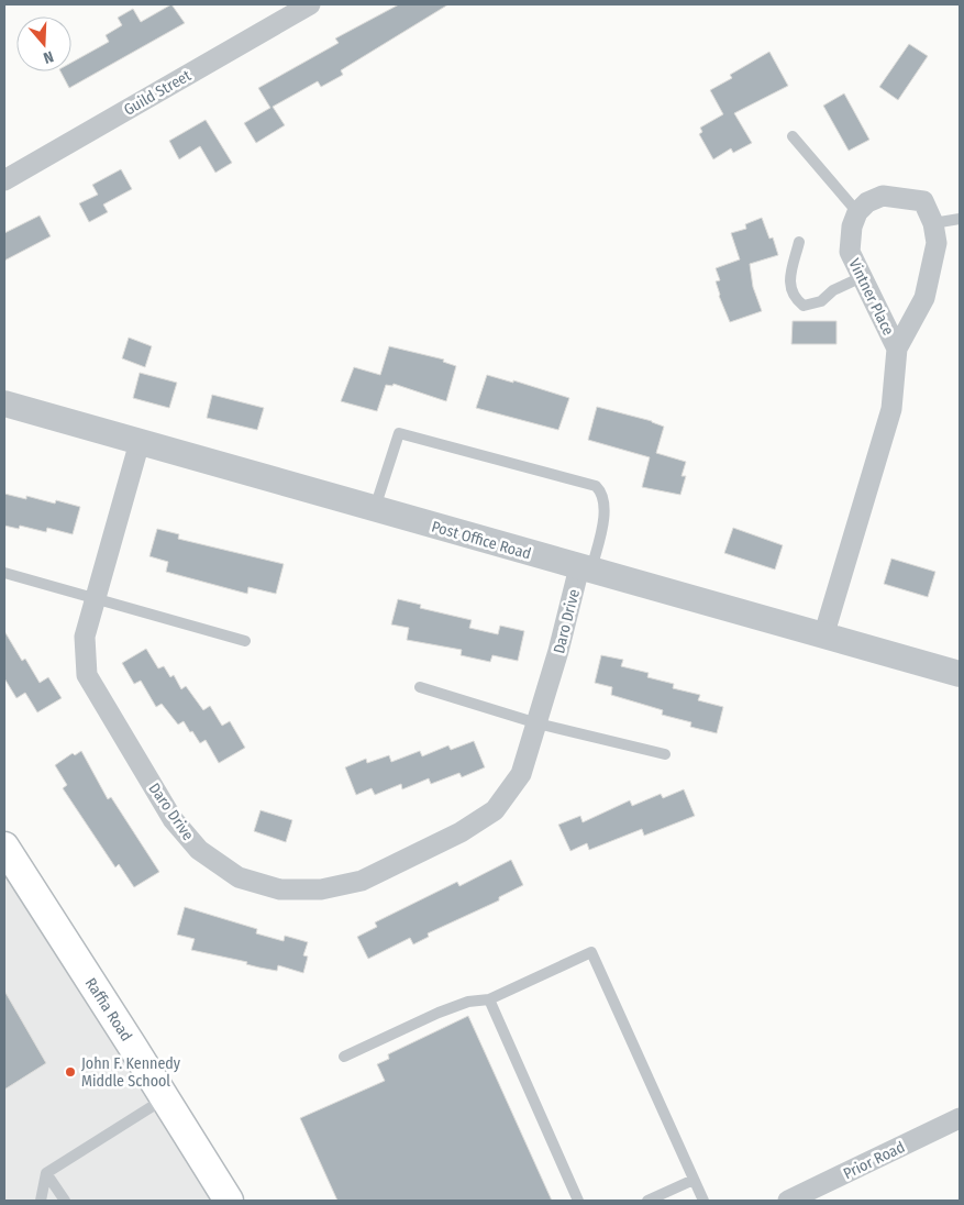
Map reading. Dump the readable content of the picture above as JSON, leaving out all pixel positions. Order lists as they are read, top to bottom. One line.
{"streets":{"main road":["Raffia Road"],"street":["Guild Street","Vintner Place","Post Office Road","Daro Drive","Prior Road"]},"crossings":[["Vintner Place","Post Office Road"],["Post Office Road","Daro Drive"]],"places":["John F. Kennedy Middle School"],"north":"bottom"}
